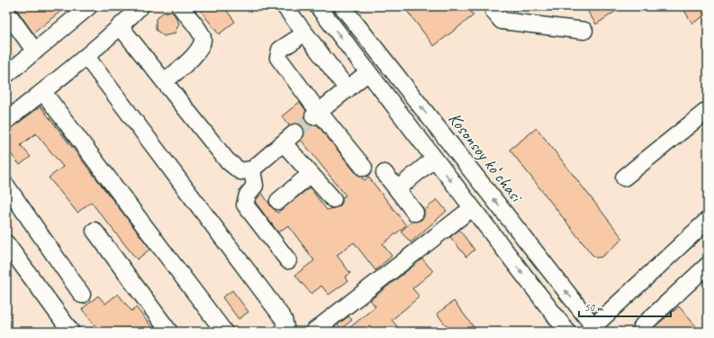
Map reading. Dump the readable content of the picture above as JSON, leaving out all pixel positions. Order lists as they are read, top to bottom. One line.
{"streets":{"street":["Kosonsoy koʻchasi"]},"scale_bar":"50 m"}
